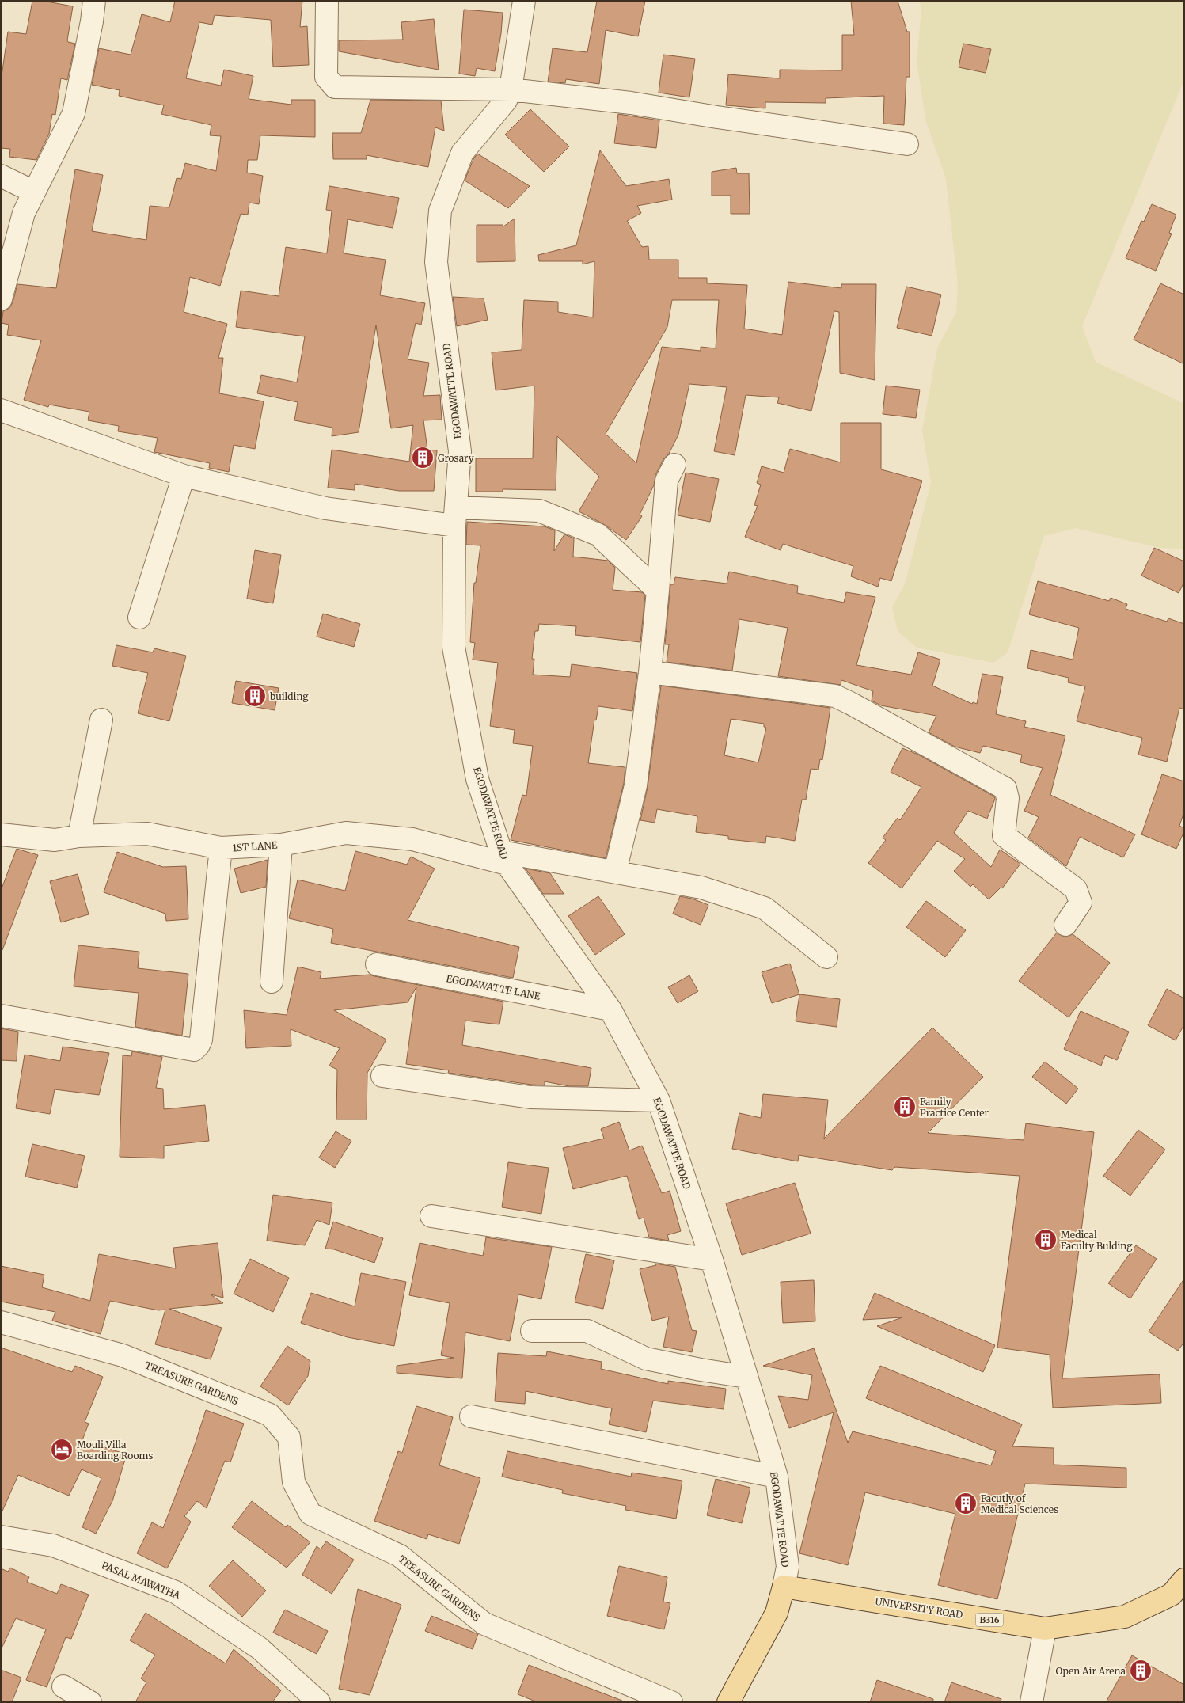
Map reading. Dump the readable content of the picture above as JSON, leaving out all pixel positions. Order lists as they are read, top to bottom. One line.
{"streets":{"main road":["UNIVERSITY ROAD","B316"],"street":["EGODAWATTE ROAD","1ST LANE","EGODAWATTE LANE","TREASURE GARDENS","PASAL MAWATHA"]},"crossings":[["EGODAWATTE ROAD","1ST LANE"],["EGODAWATTE ROAD","EGODAWATTE LANE"],["EGODAWATTE ROAD","UNIVERSITY ROAD"]],"places":{"building":["Grosary","building","Family Practice Center","Medical Faculty Bulding","Facutly of Medical Sciences","Open Air Arena"],"hotel":["Mouli Villa Boarding Rooms"]}}
